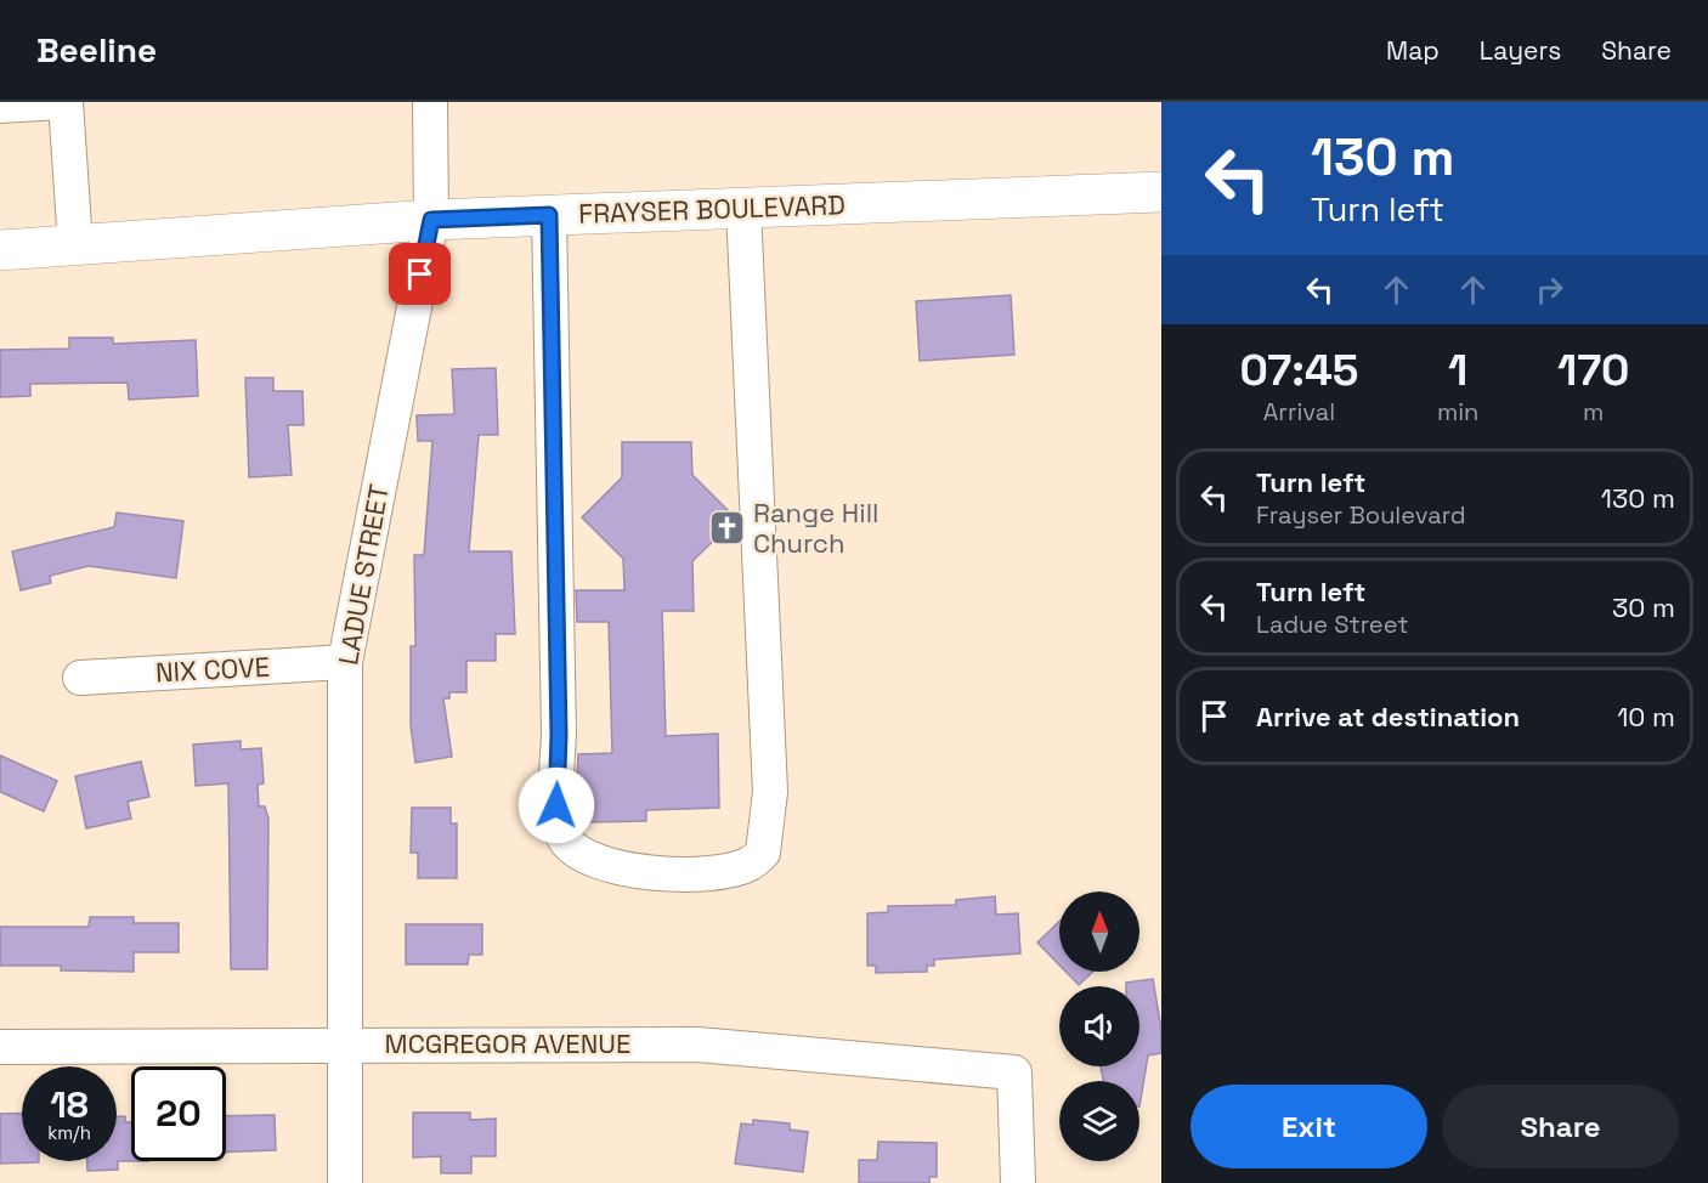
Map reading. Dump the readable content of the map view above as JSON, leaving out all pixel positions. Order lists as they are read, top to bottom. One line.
{"streets":{"main road":["FRAYSER BOULEVARD"],"street":["LADUE STREET","NIX COVE","MCGREGOR AVENUE"]},"crossings":[["FRAYSER BOULEVARD","LADUE STREET"],["LADUE STREET","NIX COVE"],["LADUE STREET","MCGREGOR AVENUE"]],"places":{"church":["Range Hill Church"]},"north":"top","page":{"header":"Beeline","nav":["Map","Layers","Share"],"turn":["130 m","Turn left"],"eta":["07:45","Arrival","1","min","170","m"],"list":[{"name":"Turn left","note":"Frayser Boulevard","value":"130 m"},{"name":"Turn left","note":"Ladue Street","value":"30 m"},{"name":"Arrive at destination","value":"10 m"}],"speed":"18 km/h","limit":"20","buttons":["Exit","Share"]}}
